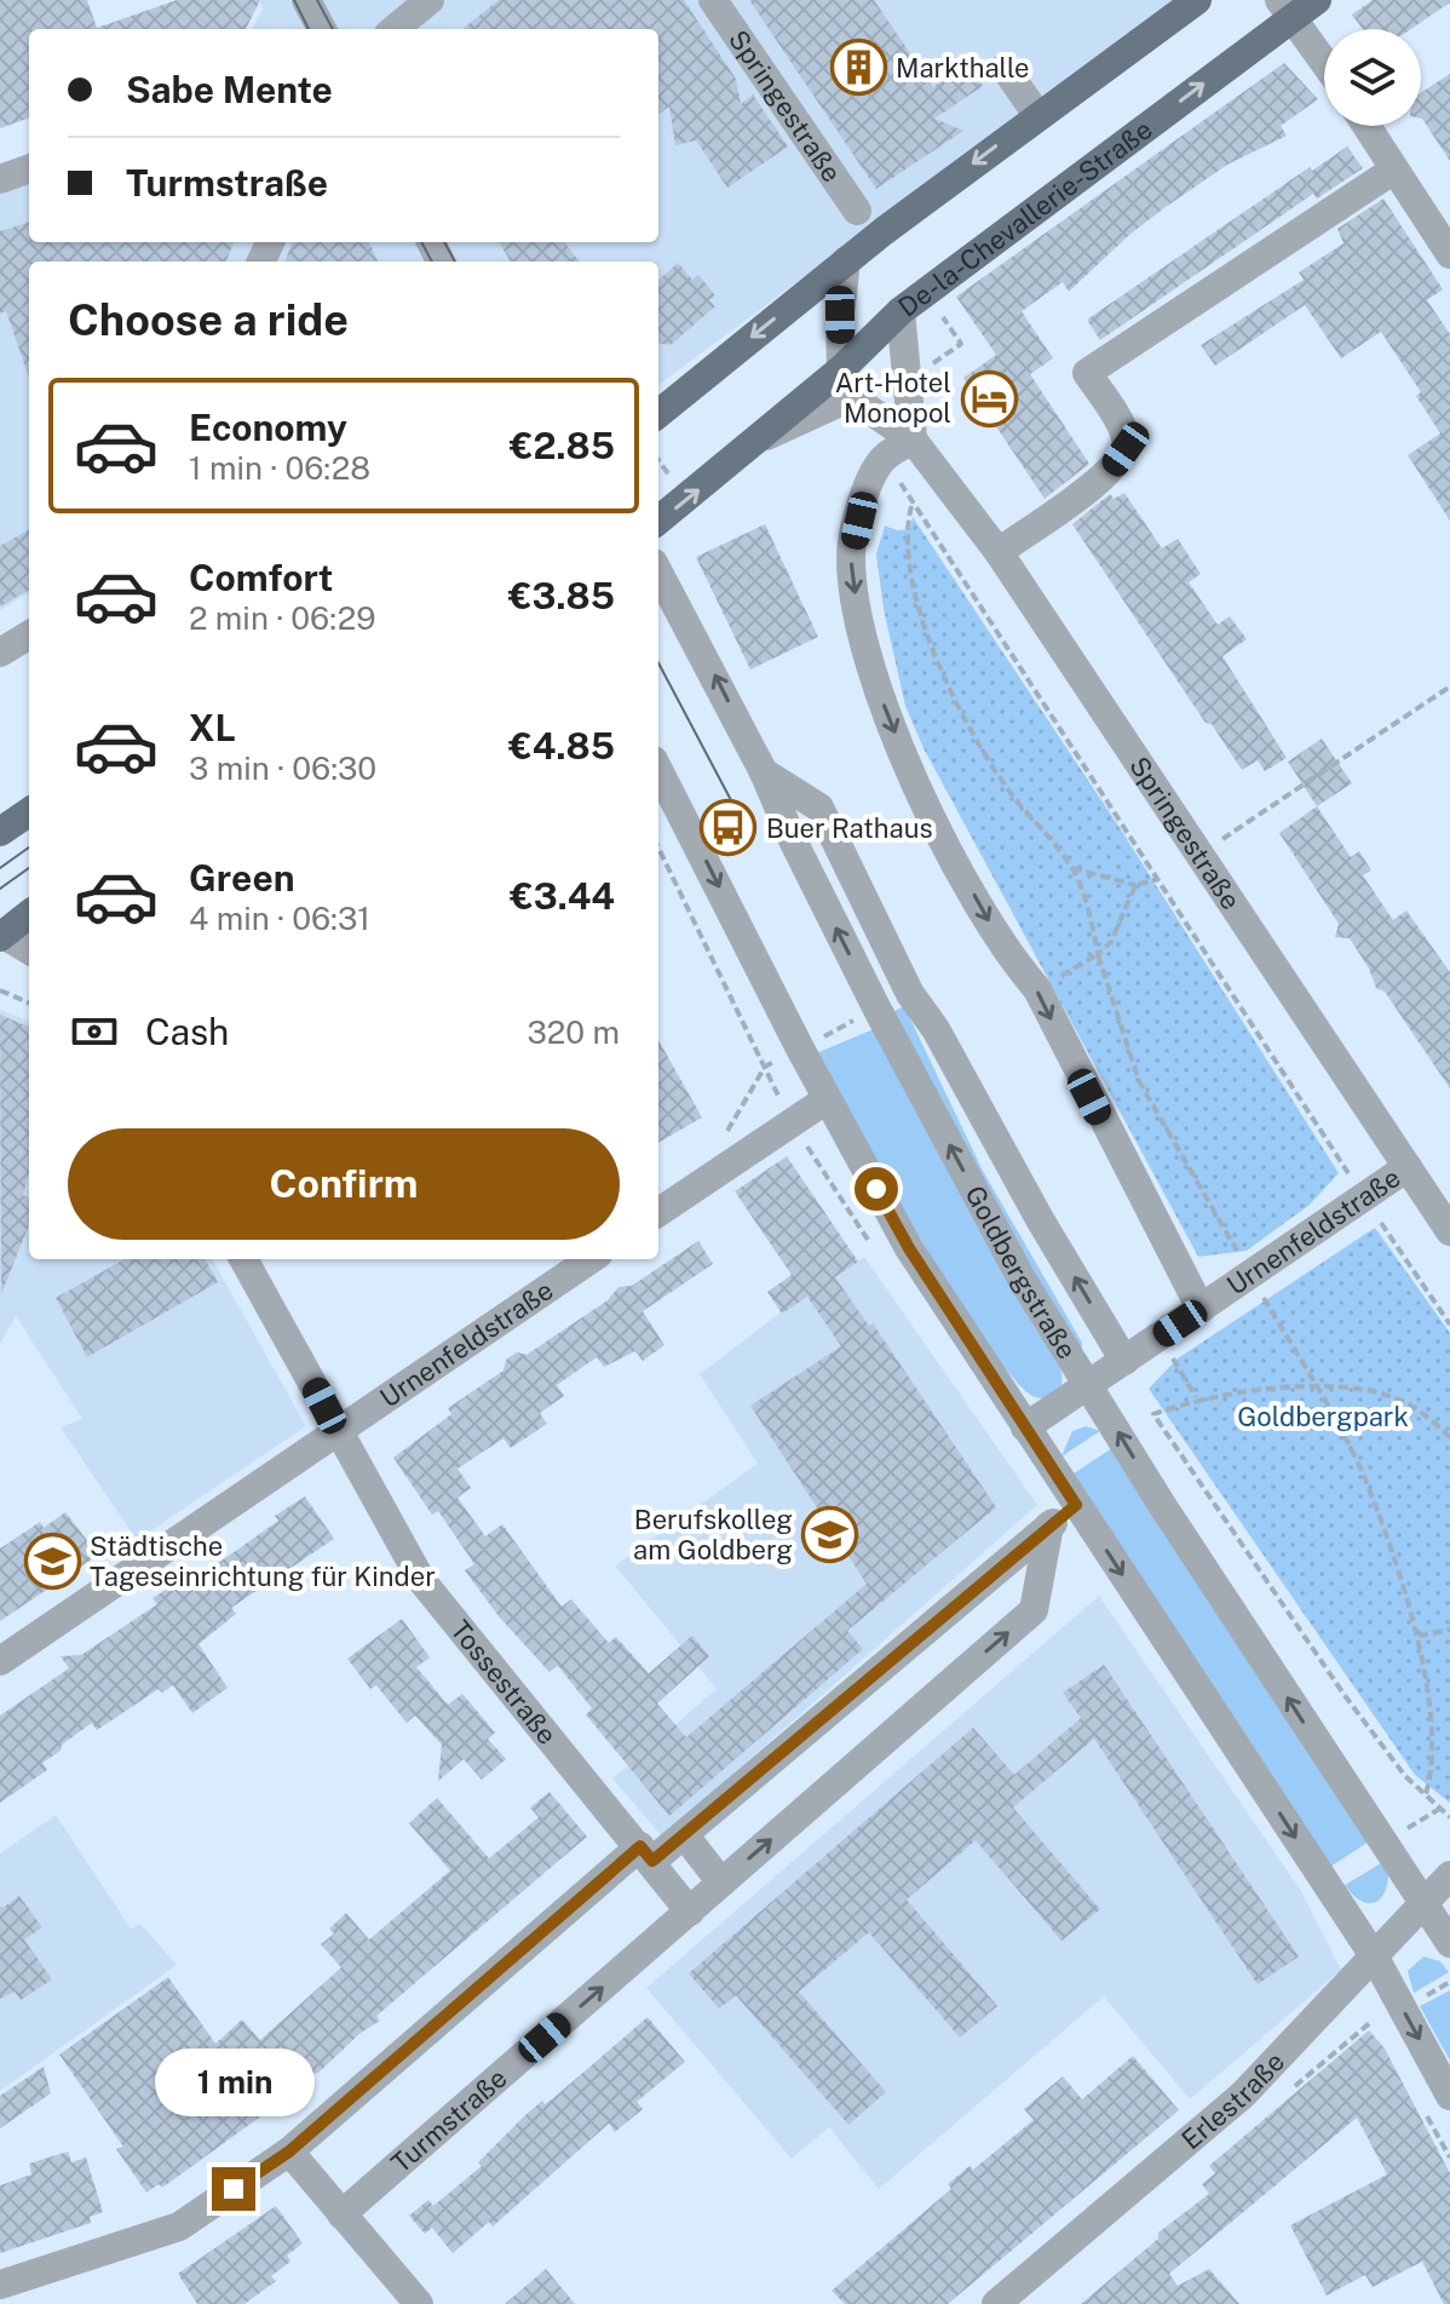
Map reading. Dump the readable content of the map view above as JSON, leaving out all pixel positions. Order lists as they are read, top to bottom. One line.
{"streets":{"main road":["De-la-Chevallerie-Straße"],"street":["Springestraße","Urnenfeldstraße","Goldbergstraße","Tossestraße","Erlestraße","Turmstraße"]},"crossings":[["Springestraße","Urnenfeldstraße"],["Urnenfeldstraße","Goldbergstraße"],["Urnenfeldstraße","Tossestraße"],["Goldbergstraße","Erlestraße"]],"parks":["Goldbergpark"],"places":{"building":["Markthalle"],"hotel":["Art-Hotel Monopol"],"bus stop":["Buer Rathaus"],"school or university":["Berufskolleg am Goldberg","Städtische Tageseinrichtung für Kinder"]},"page":{"banner":["Sabe Mente","Turmstraße"],"heading":"Choose a ride","list":[{"name":"Economy","note":"1 min · 06:28","value":"€2.85"},{"name":"Comfort","note":"2 min · 06:29","value":"€3.85"},{"name":"XL","note":"3 min · 06:30","value":"€4.85"},{"name":"Green","note":"4 min · 06:31","value":"€3.44"}],"pay":["Cash","320 m"],"buttons":"Confirm","bubble":"1 min"}}
